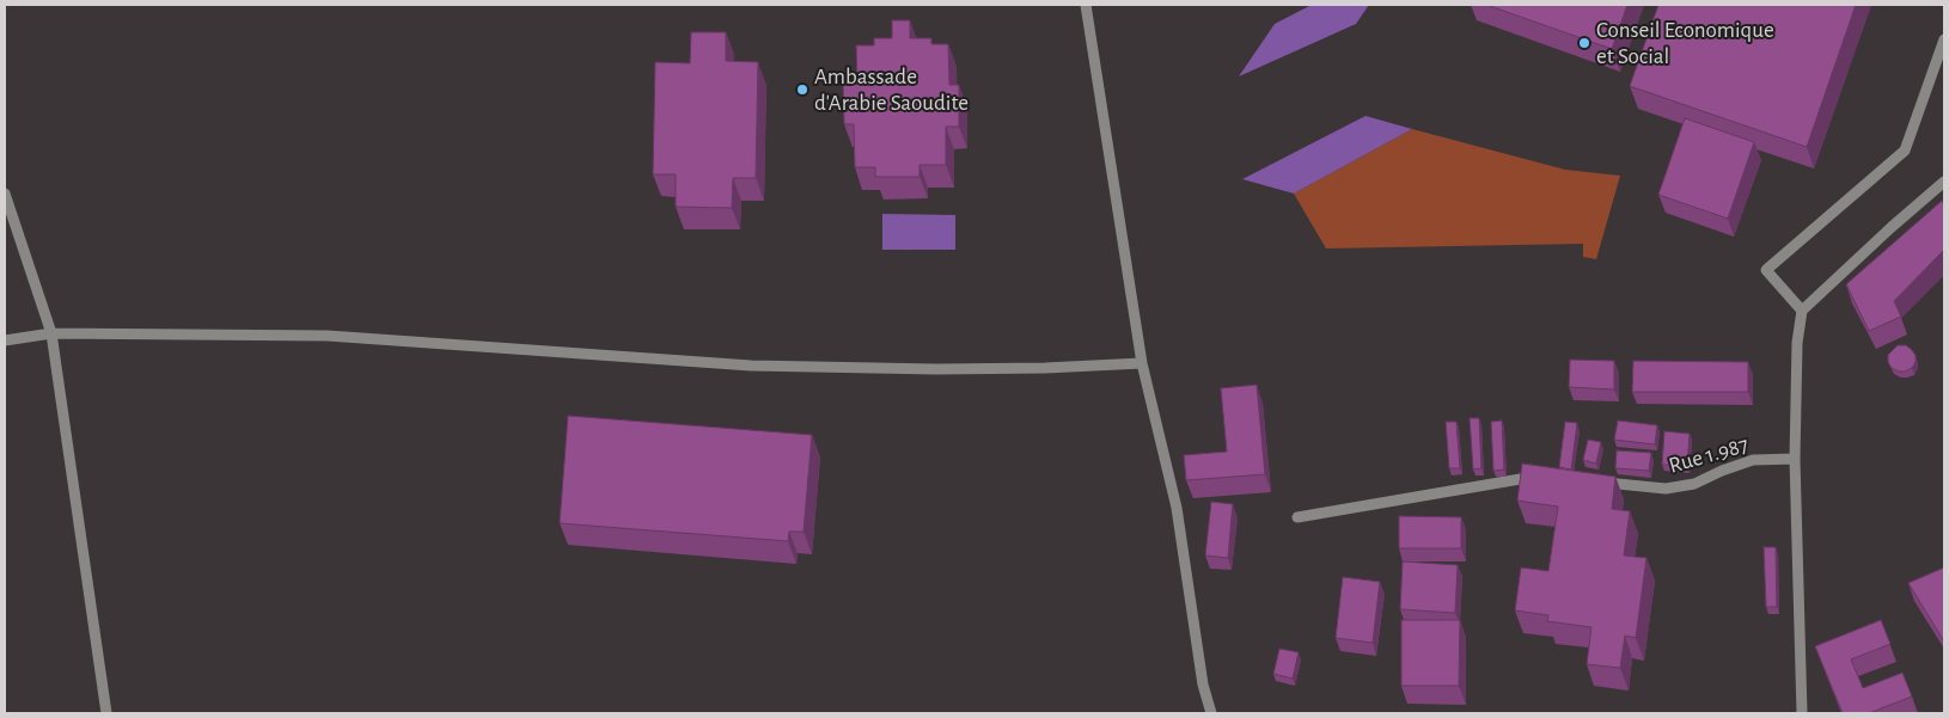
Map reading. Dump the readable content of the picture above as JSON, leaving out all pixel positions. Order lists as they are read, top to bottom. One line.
{"streets":{"street":["Rue 1.987"]},"places":["Conseil Economique et Social","Ambassade d'Arabie Saoudite"]}
